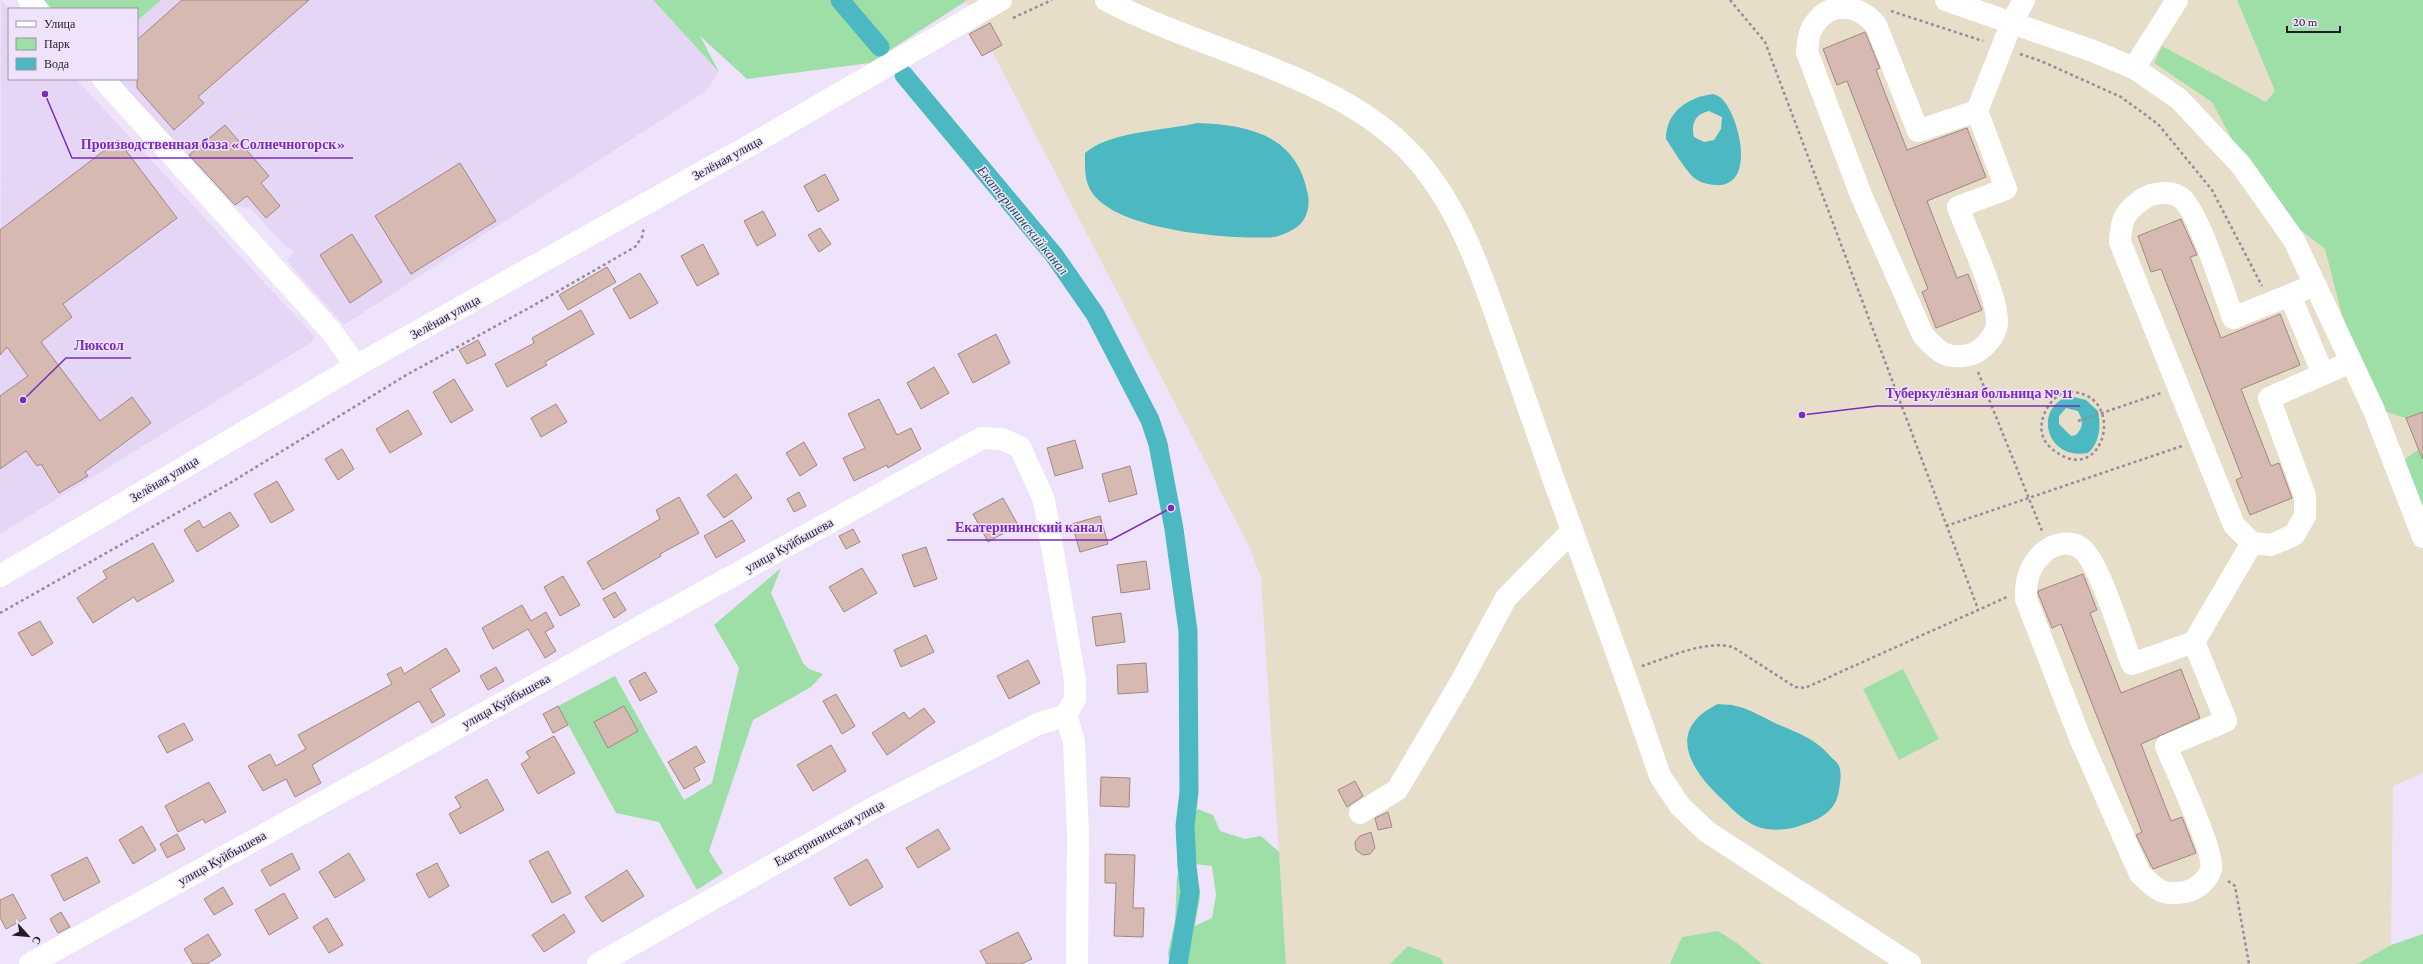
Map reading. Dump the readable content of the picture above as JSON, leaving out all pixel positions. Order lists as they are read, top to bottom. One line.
{"streets":{"street":["Зелёная улица","улица Куйбышева","Екатерининская улица"]},"crossings":[["улица Куйбышева","Екатерининская улица"]],"water":["Екатерининский канал"],"places":["Производственная база «Солнечногорск»","Люксол","Туберкулёзная больница № 11","Екатерининский канал"],"legend":["Улица","Парк","Вода"],"scale_bar":"20 m","north":"bottom right"}
